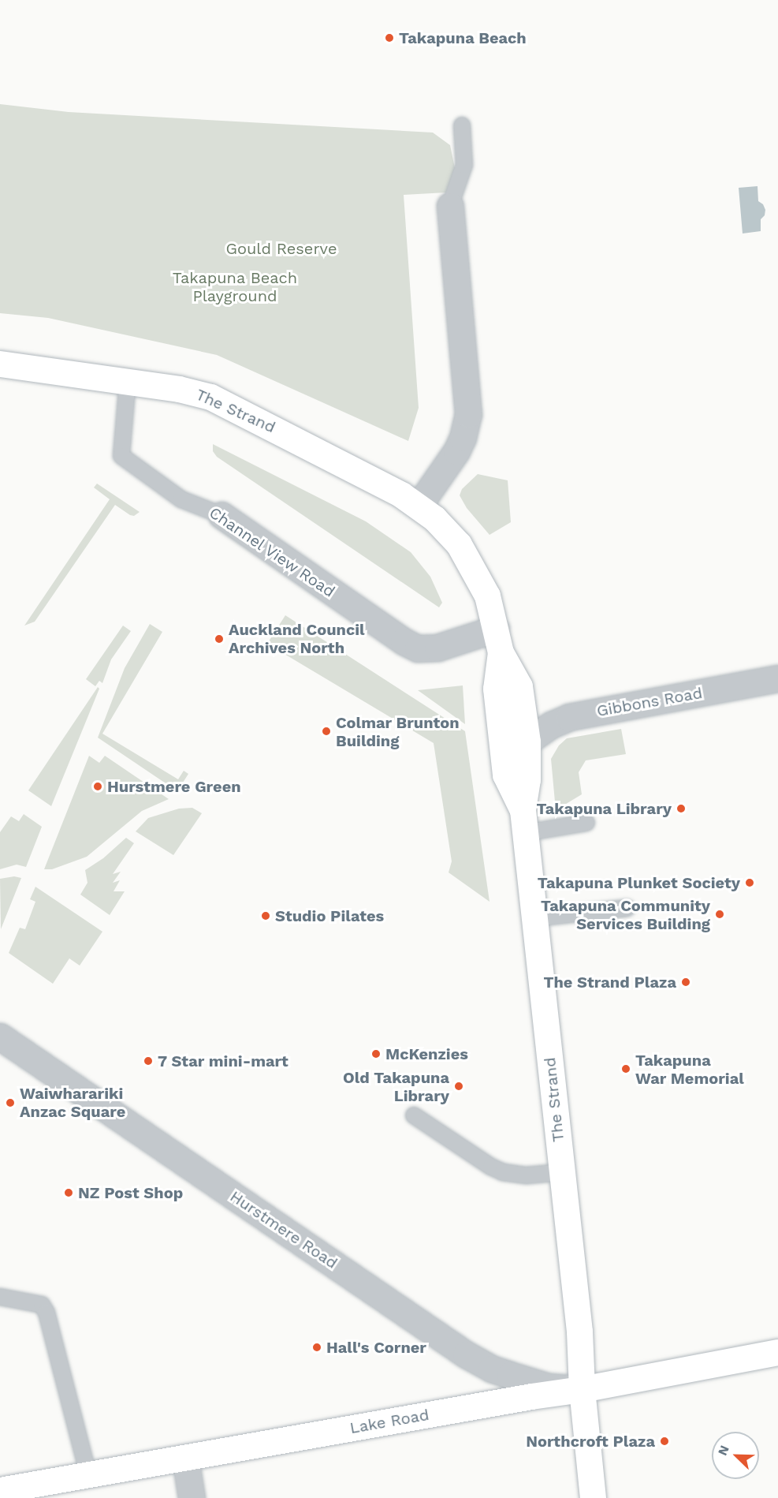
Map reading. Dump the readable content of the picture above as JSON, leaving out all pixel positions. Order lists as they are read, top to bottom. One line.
{"streets":{"street":["The Strand","Channel View Road","Gibbons Road","Hurstmere Road","Lake Road"]},"crossings":[["The Strand","Channel View Road"],["The Strand","Gibbons Road"],["The Strand","Hurstmere Road"],["The Strand","Lake Road"],["Hurstmere Road","Lake Road"]],"parks":["Gould Reserve","Takapuna Beach Playground"],"places":["Takapuna Beach","Auckland Council Archives North","Colmar Brunton Building","Hurstmere Green","Takapuna Library","Takapuna Plunket Society","Takapuna Community Services Building","Studio Pilates","The Strand Plaza","McKenzies","7 Star mini-mart","Takapuna War Memorial","Old Takapuna Library","Waiwharariki Anzac Square","NZ Post Shop","Hall's Corner","Northcroft Plaza"],"north":"top left"}
